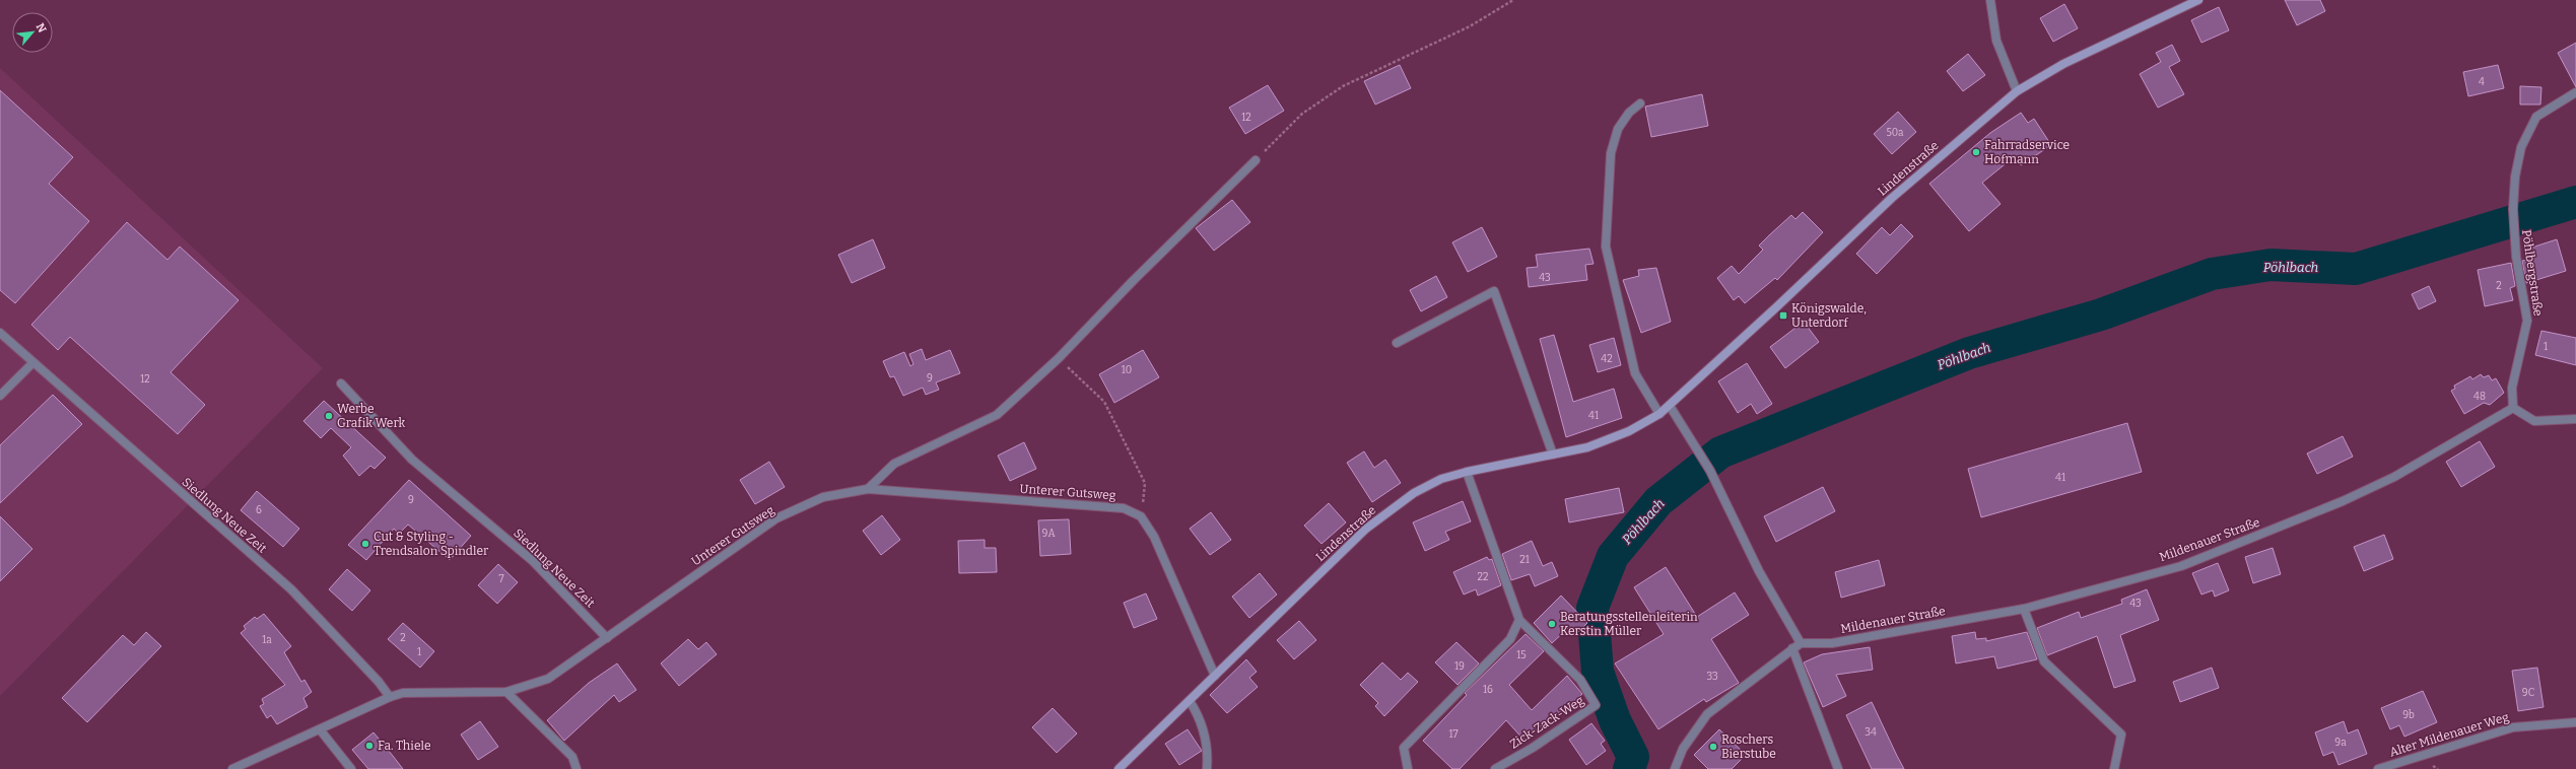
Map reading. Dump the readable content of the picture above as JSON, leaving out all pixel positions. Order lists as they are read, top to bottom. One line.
{"streets":{"main road":["Lindenstraße"],"street":["Pöhlbergstraße","Unterer Gutsweg","Siedlung Neue Zeit","Mildenauer Straße","Zick-Zack-Weg","Alter Mildenauer Weg"]},"crossings":[["Lindenstraße","Zick-Zack-Weg"],["Pöhlbergstraße","Mildenauer Straße"],["Unterer Gutsweg","Siedlung Neue Zeit"]],"water":["Pöhlbach"],"places":{"other":["Fahrradservice Hofmann","Werbe Grafik Werk","Cut & Styling - Trendsalon Spindler","Beratungsstellenleiterin Kerstin Müller","Fa. Thiele","Roschers Bierstube"],"transit":["Königswalde, Unterdorf"]},"house_numbers":["4","12","50a","43","2","1","42","10","9","12","48","41","41","9","6","9A","21","22","7","43","2","1a","1","15","19","33","16","9C","9b","34","17","9a"],"north":"top right"}
